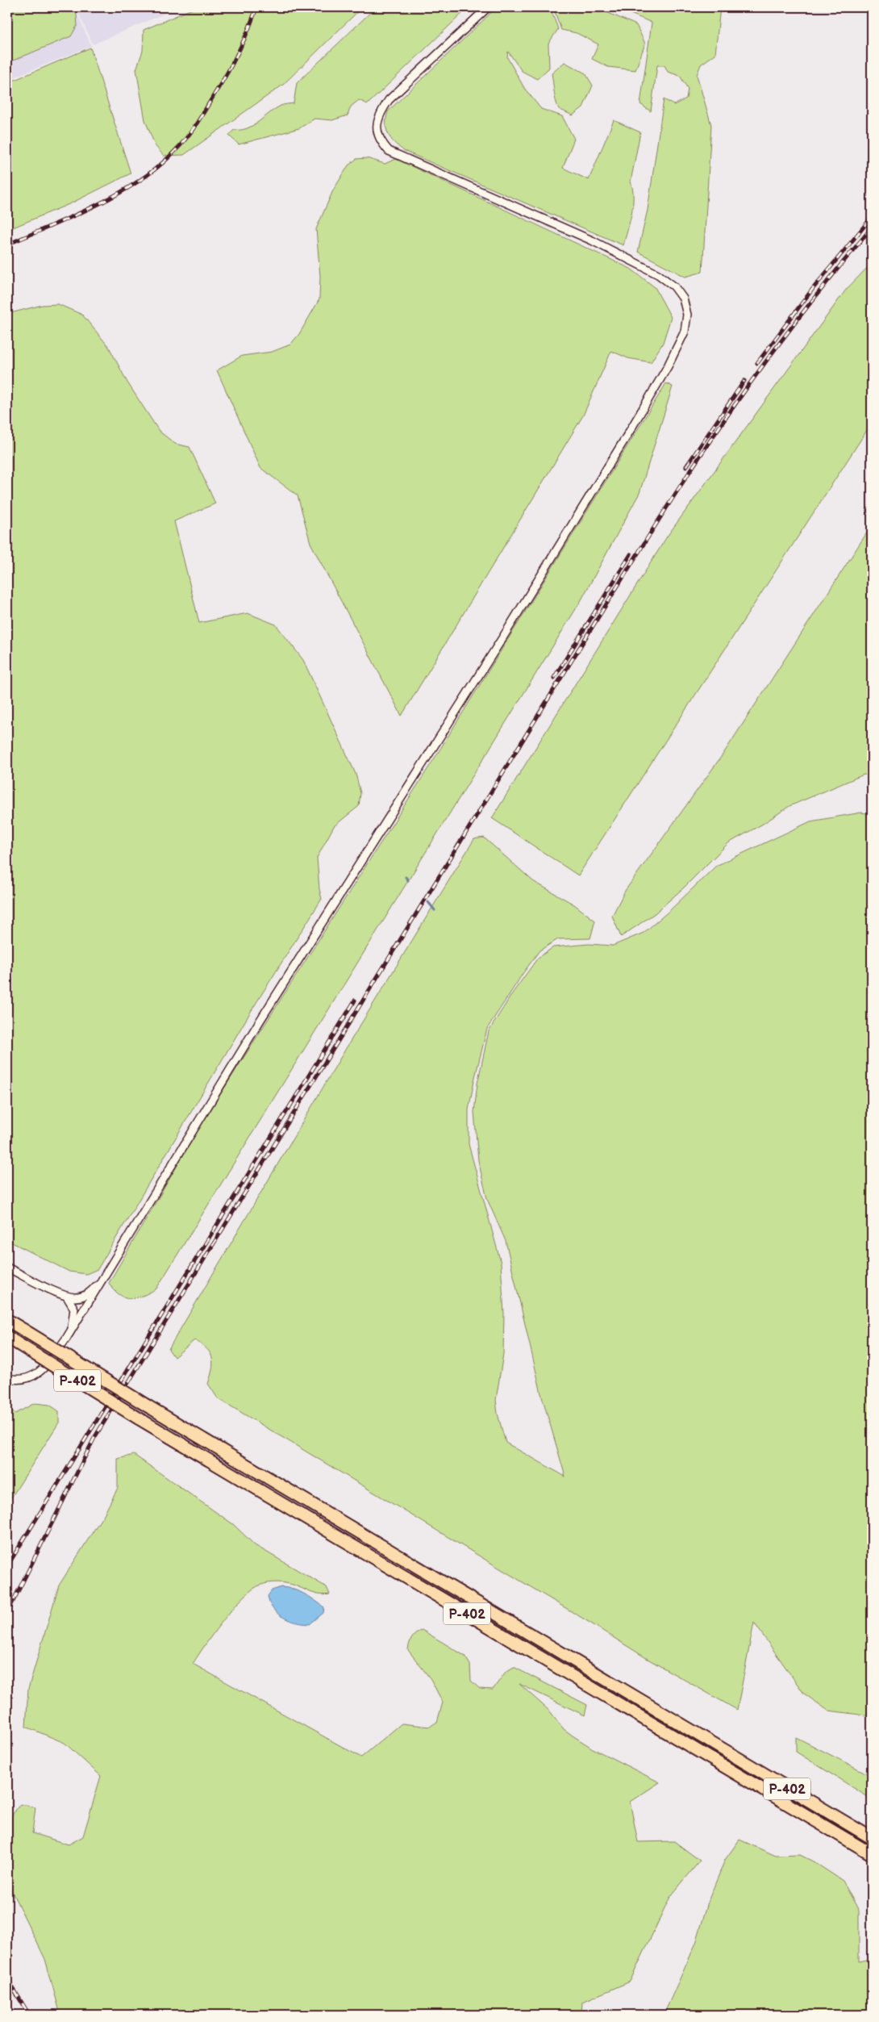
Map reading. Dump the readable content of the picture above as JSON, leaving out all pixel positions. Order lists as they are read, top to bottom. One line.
{"streets":{"main road":["Р-402"]}}
